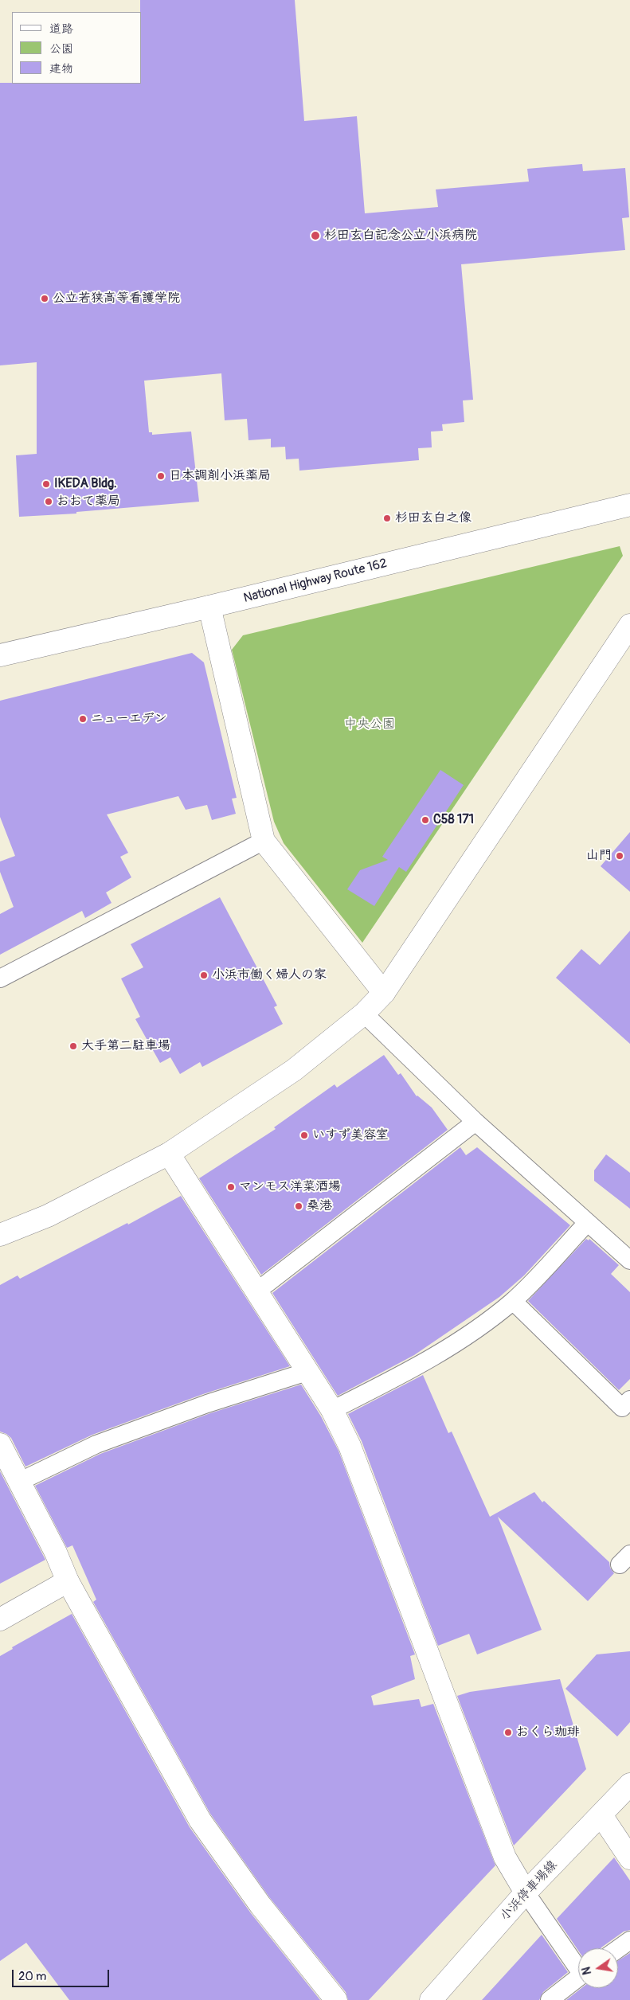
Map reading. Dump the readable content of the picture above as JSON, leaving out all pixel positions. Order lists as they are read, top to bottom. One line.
{"streets":{"main road":["National Highway Route 162","小浜停車場線"]},"parks":["中央公園"],"places":["杉田玄白記念公立小浜病院","公立若狭高等看護学院","日本調剤小浜薬局","IKEDA Bldg.","おおて薬局","杉田玄白之像","ニューエデン","C58 171","山門","小浜市働く婦人の家","大手第二駐車場","いすず美容室","マンモス洋菜酒場","桑港","おくら珈琲"],"legend":["道路","公園","建物"],"scale_bar":"20 m","north":"left"}
